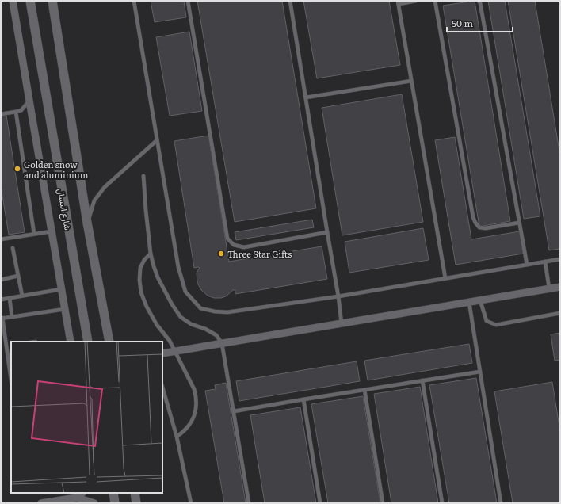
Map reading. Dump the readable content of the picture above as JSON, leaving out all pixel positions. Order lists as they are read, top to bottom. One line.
{"streets":{"street":["شارع البسال"]},"places":["Golden snow and aluminium","Three Star Gifts"],"scale_bar":"50 m"}
